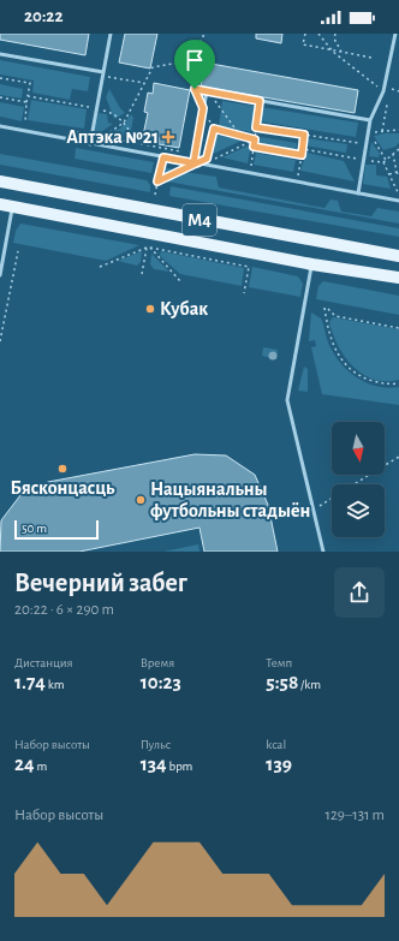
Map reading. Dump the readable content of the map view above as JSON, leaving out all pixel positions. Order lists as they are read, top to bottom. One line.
{"streets":{"main road":["М4"]},"places":{"health":["Аптэка №21"],"other":["Кубак","Бясконцасць","Нацыянальны футбольны стадыён"]},"scale_bar":"50 m","north":"bottom","page":{"status":"20:22","scale":"50 m","heading":["Вечерний забег","20:22 · 6 × 290 m"],"stats":[["Дистанция","1.74 km"],["Время","10:23"],["Темп","5:58 /km"],["Набор высоты","24 m"],["Пульс","134 bpm"],["kcal","139"]],"chart":["Набор высоты","129–131 m"]}}
